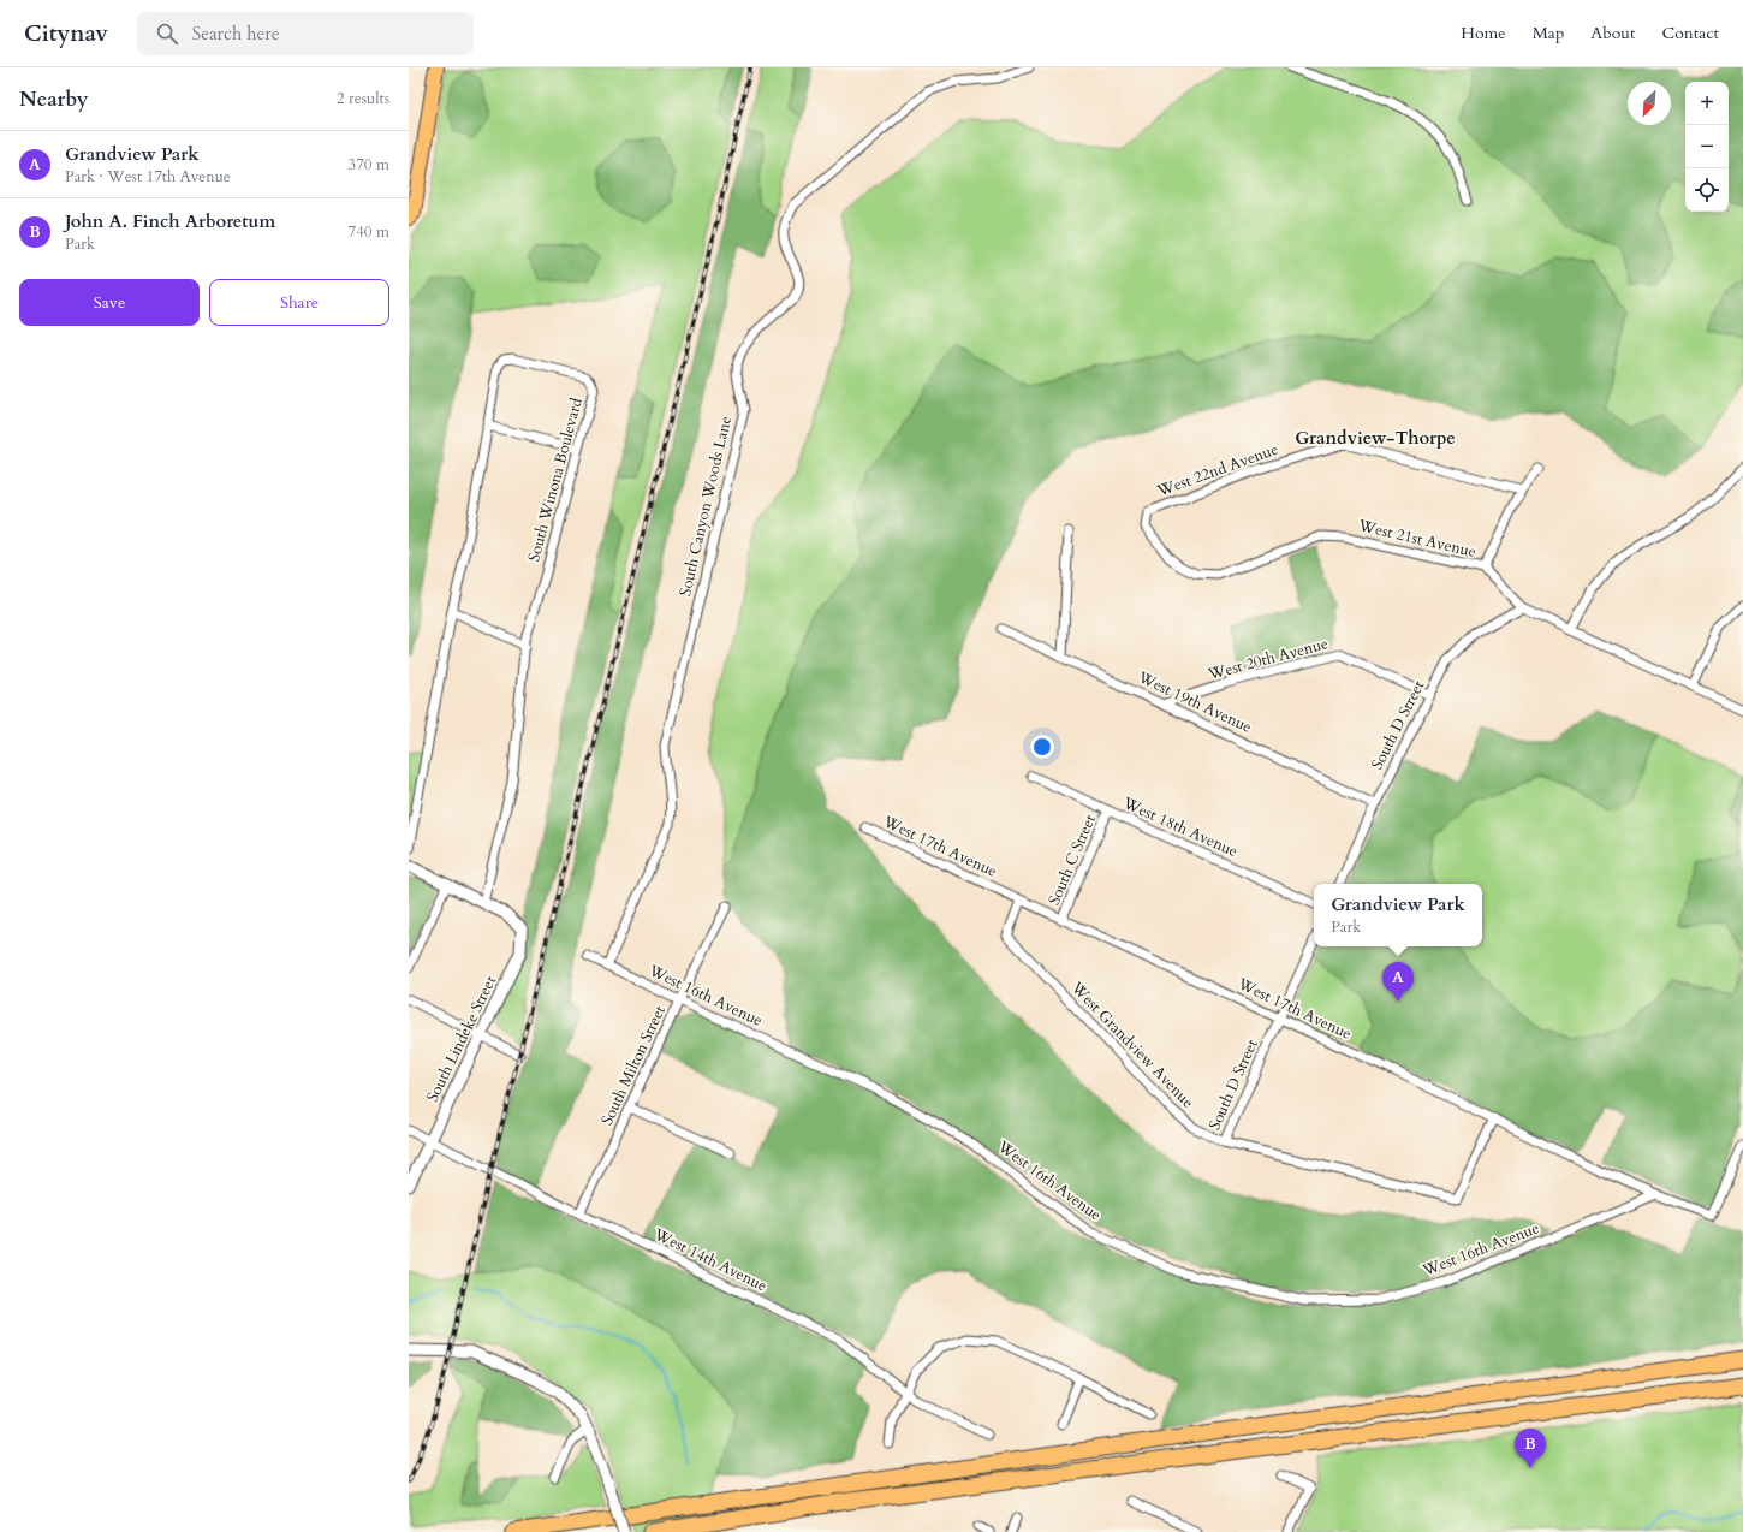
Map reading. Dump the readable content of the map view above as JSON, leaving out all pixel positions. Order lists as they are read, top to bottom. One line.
{"streets":{"street":["West 22nd Avenue","South Winona Boulevard","South Canyon Woods Lane","West 21st Avenue","West 20th Avenue","West 19th Avenue","South D Street","West 18th Avenue","West 17th Avenue","South C Street","West 16th Avenue","South Lindeke Street","West Grandview Avenue","South Milton Street","West 14th Avenue"]},"crossings":[["West 22nd Avenue","West 21st Avenue"],["South Winona Boulevard","South Lindeke Street"],["South Canyon Woods Lane","West 16th Avenue"],["West 21st Avenue","South D Street"],["West 20th Avenue","West 19th Avenue"],["West 20th Avenue","South D Street"],["West 19th Avenue","South D Street"],["South D Street","West 17th Avenue"],["South D Street","West Grandview Avenue"],["West 18th Avenue","South C Street"],["West 17th Avenue","South C Street"],["West 17th Avenue","West 16th Avenue"],["West 17th Avenue","West Grandview Avenue"],["West 16th Avenue","South Milton Street"],["South Lindeke Street","West 14th Avenue"],["South Milton Street","West 14th Avenue"]],"districts":["Grandview-Thorpe"],"north":"bottom left","page":{"header":"Citynav","search":"Search here","nav":["Home","Map","About","Contact"],"heading":["Nearby","2 results"],"map_buttons":["+","−"],"list":[{"mark":"A","name":"Grandview Park","note":"Park · West 17th Avenue","value":"370 m"},{"mark":"B","name":"John A. Finch Arboretum","note":"Park","value":"740 m"}],"buttons":["Save","Share"],"popup":["Grandview Park","Park"],"pins":["A","B"]}}
